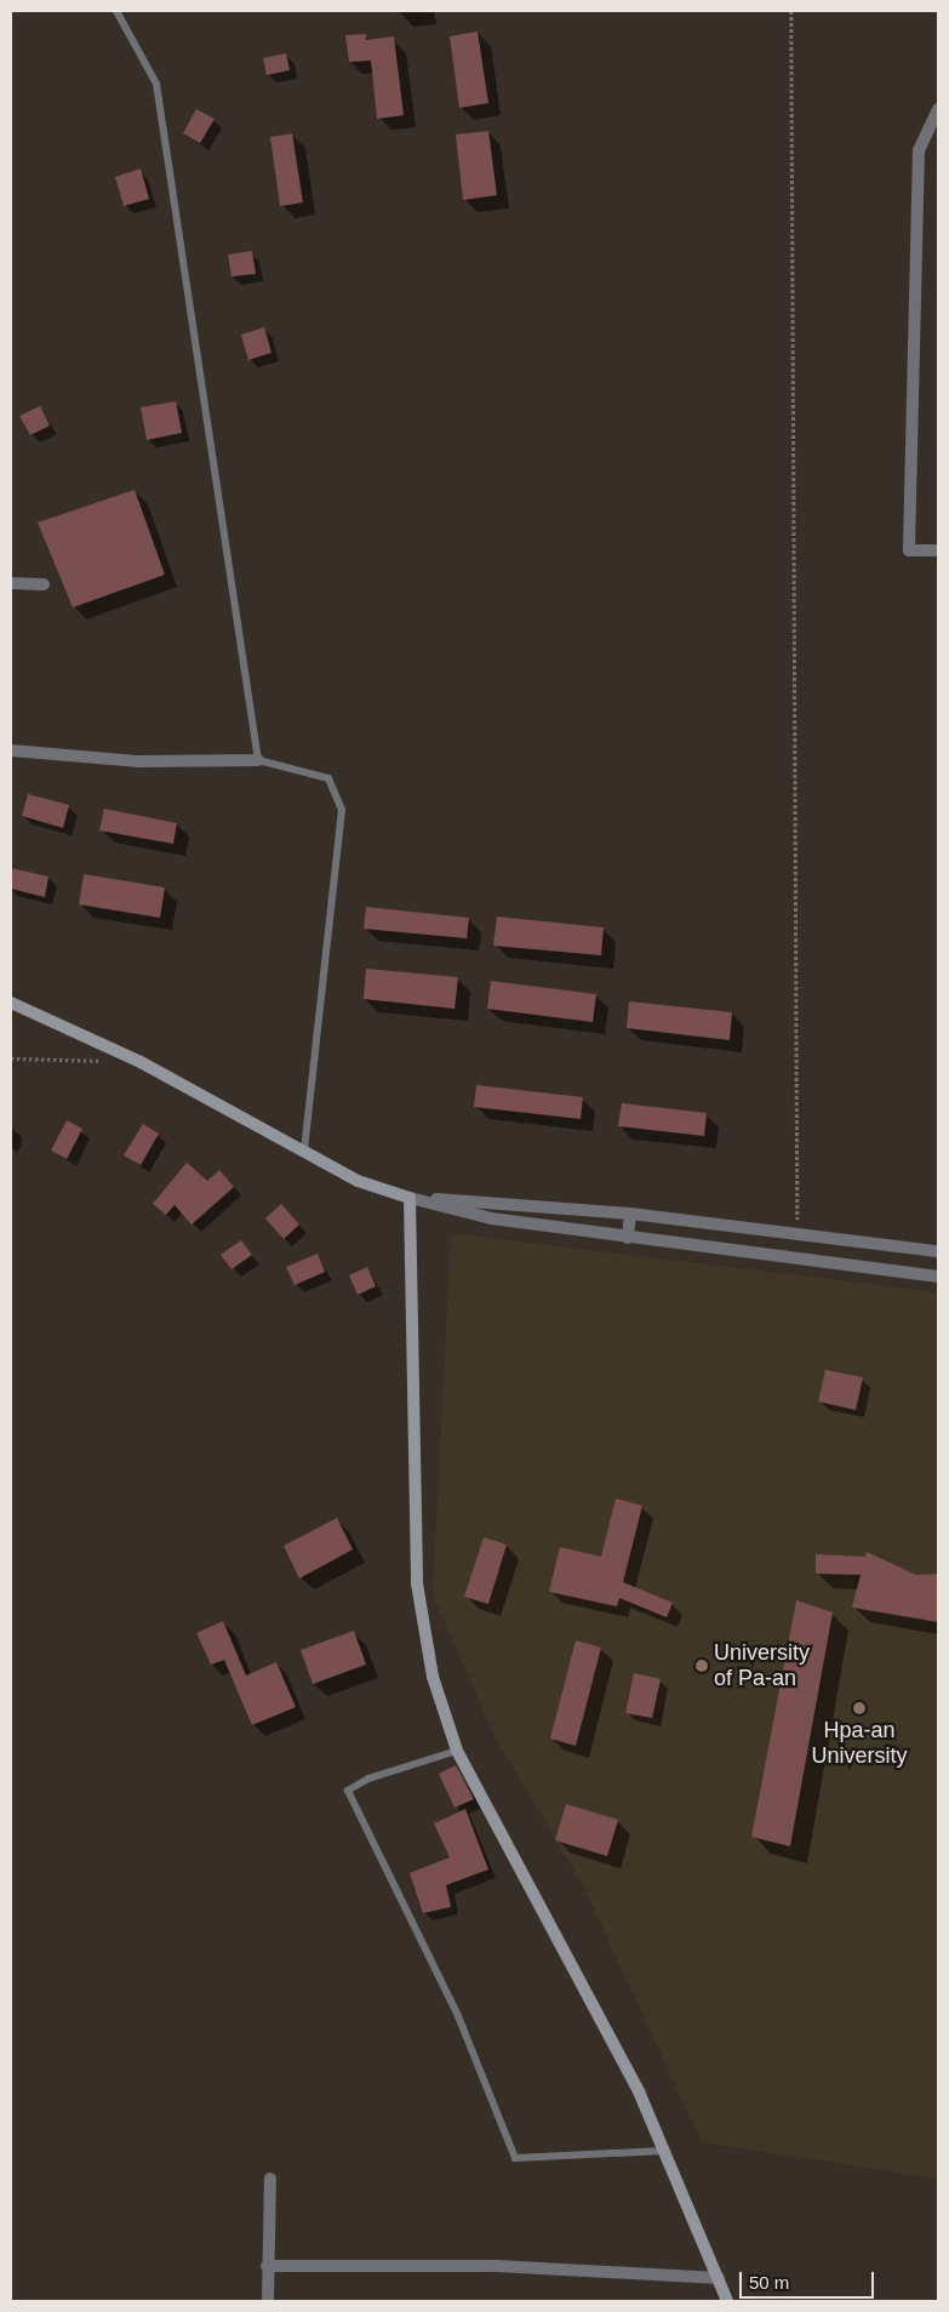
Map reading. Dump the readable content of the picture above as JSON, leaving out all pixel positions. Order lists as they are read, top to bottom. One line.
{"places":["University of Pa-an","Hpa-an University"],"scale_bar":"50 m"}
